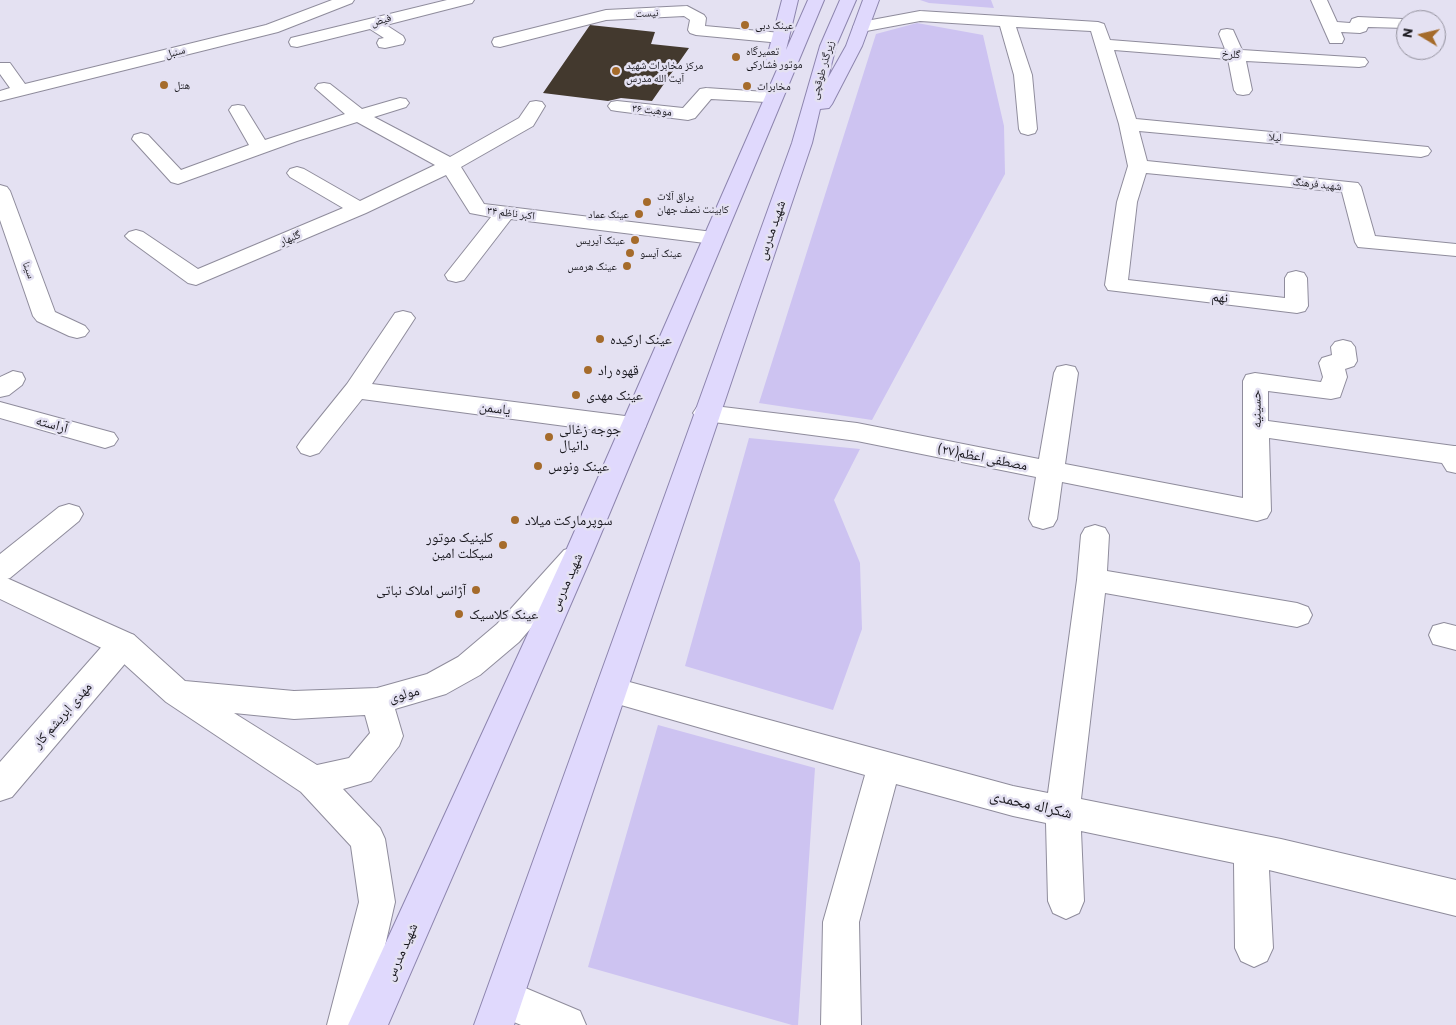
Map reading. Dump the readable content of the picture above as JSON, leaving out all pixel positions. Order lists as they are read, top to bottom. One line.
{"streets":{"main road":["زیرگذر طوقچی","شهید مدرس"],"street":["نیست","فیض","سنبل","گلرخ","۳۶ موهبت","لیلا","شهید فرهنگ","۳۴ اکبر ناظم","گلبهار","سینا","نهم","یاسمن","حسینیه","آراسته","مصطفی اعظم(۲۷)","مولوی","مهدی ابریشم کار","شکراله محمدی"]},"crossings":[["زیرگذر طوقچی","شهید مدرس"],["شهید فرهنگ","نهم"],["۳۴ اکبر ناظم","شهید مدرس"],["۳۴ اکبر ناظم","گلبهار"],["شهید مدرس","یاسمن"],["شهید مدرس","مصطفی اعظم(۲۷)"],["شهید مدرس","مولوی"],["شهید مدرس","شکراله محمدی"],["حسینیه","مصطفی اعظم(۲۷)"]],"places":["عینک دبی","تعمیرگاه موتور فشارکی","مرکز مخابرات شهید آیت الله مدرس","هتل","مخابرات","یراق آلات کابینت نصف جهان","عینک عماد","عینک آیریس","عینک آیسو","عینک هرمس","عینک ارکیده","قهوه راد","عینک مهدی","جوجه زغالی دانیال","عینک ونوس","سوپرمارکت میلاد","کلینیک موتور سیکلت امین","آژانس املاک نباتی","عینک کلاسیک"],"north":"left"}
